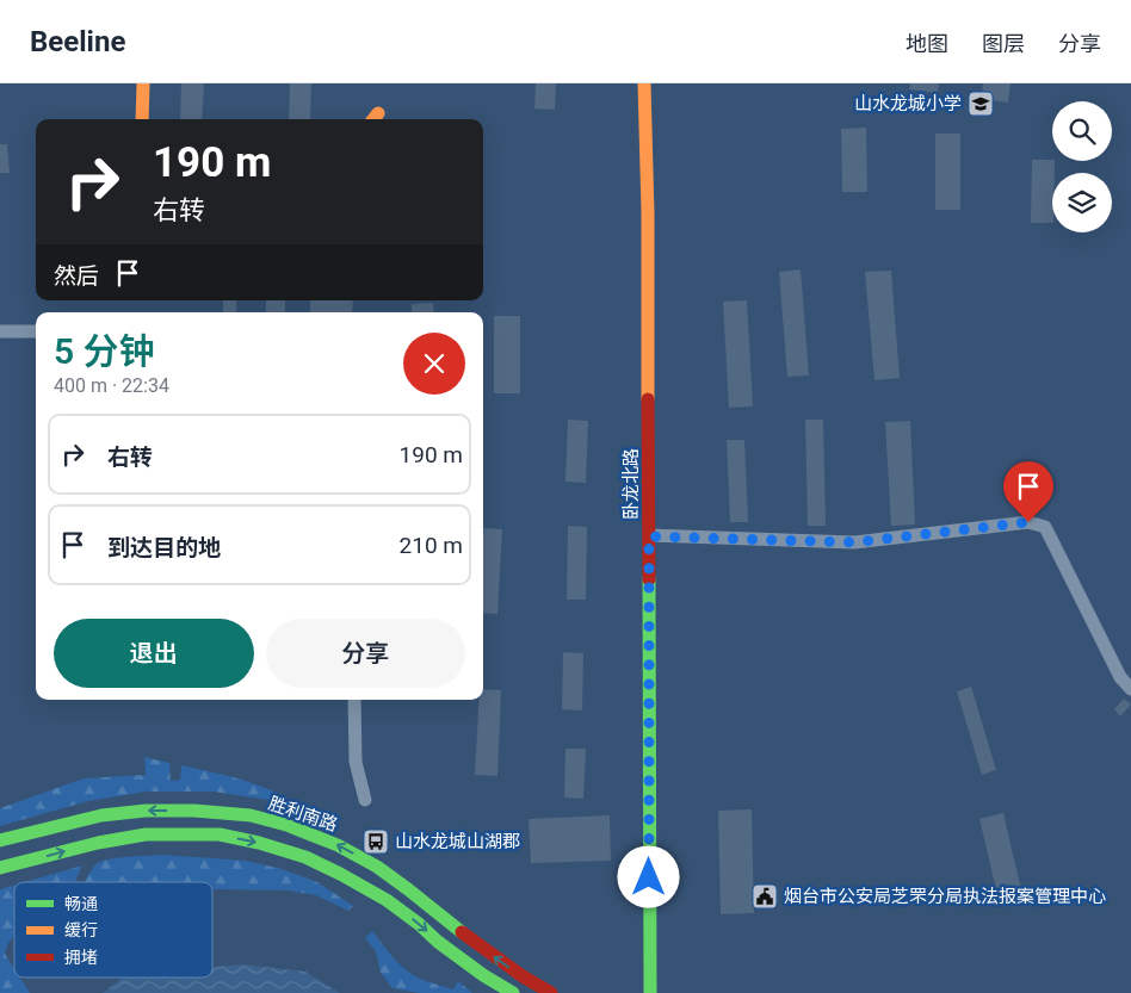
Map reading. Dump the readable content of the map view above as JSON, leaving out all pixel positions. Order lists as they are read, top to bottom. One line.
{"streets":{"main road":["卧龙北路","胜利南路"]},"places":{"school or university":["山水龙城小学"],"bus stop":["山水龙城山湖郡"],"public building":["烟台市公安局芝罘分局执法报案管理中心"]},"legend":["畅通","缓行","拥堵"],"page":{"header":"Beeline","nav":["地图","图层","分享"],"turn":["190 m","右转"],"then":"然后","heading":["5 分钟","400 m · 22:34"],"list":[{"name":"右转","value":"190 m"},{"name":"到达目的地","value":"210 m"}],"buttons":["退出","分享"]}}
